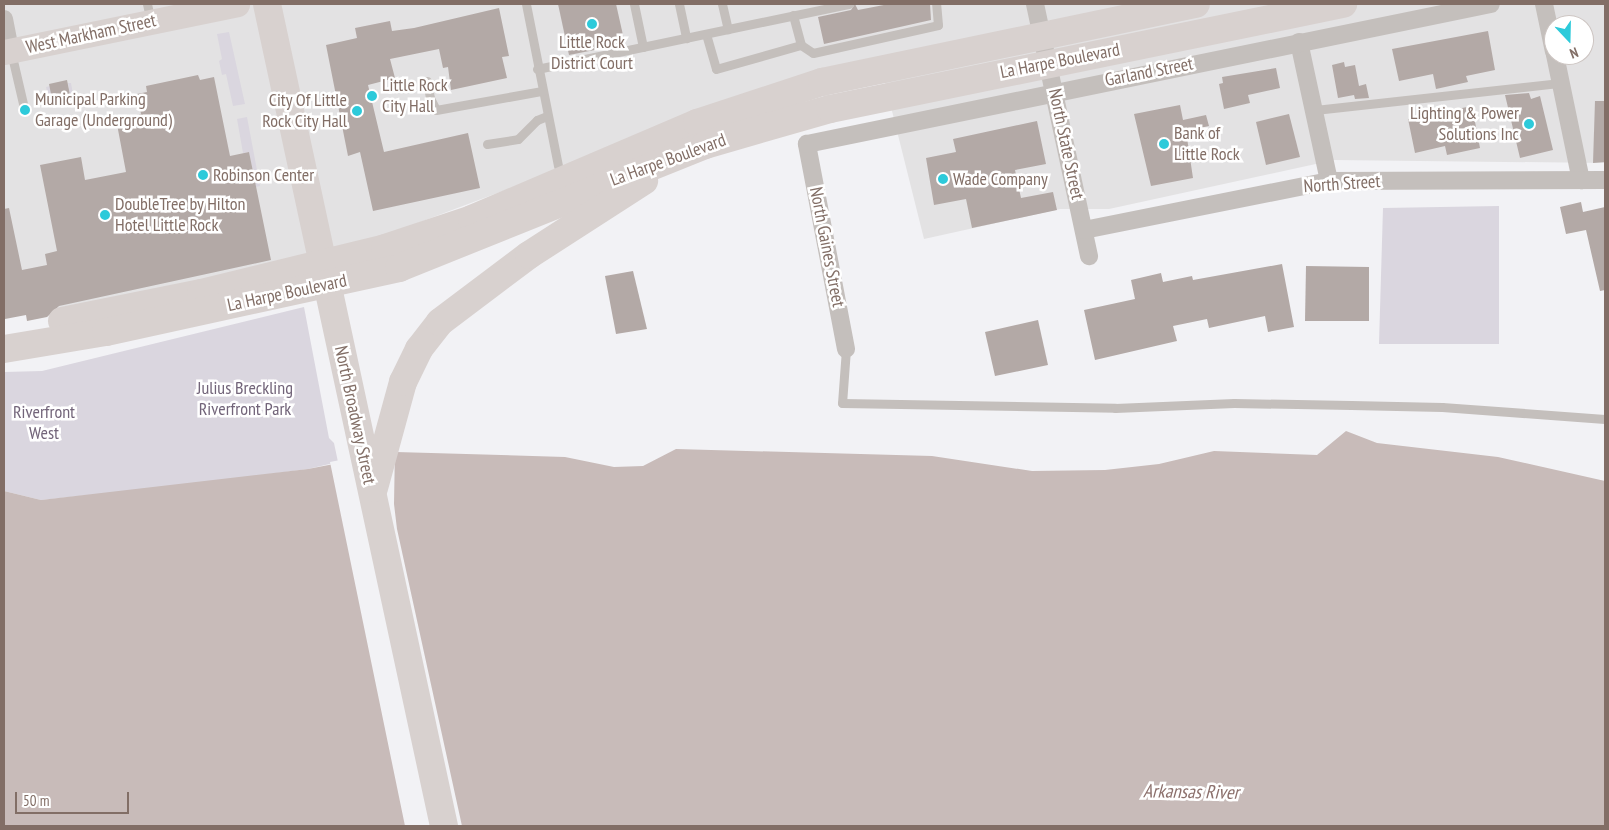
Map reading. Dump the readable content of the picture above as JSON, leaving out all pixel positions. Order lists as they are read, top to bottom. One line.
{"streets":{"main road":["La Harpe Boulevard","North Broadway Street"],"street":["West Markham Street","Garland Street","North State Street","North Street","North Gaines Street"]},"crossings":[["La Harpe Boulevard","North State Street"],["Garland Street","North State Street"],["Garland Street","North Gaines Street"],["North State Street","North Street"]],"water":["Arkansas River"],"parks":["Julius Breckling Riverfront Park","Riverfront West"],"places":["Little Rock District Court","Little Rock City Hall","Municipal Parking Garage (Underground)","City Of Little Rock City Hall","Lighting & Power Solutions Inc","Bank of Little Rock","Robinson Center","Wade Company","DoubleTree by Hilton Hotel Little Rock"],"scale_bar":"50 m","north":"bottom"}
